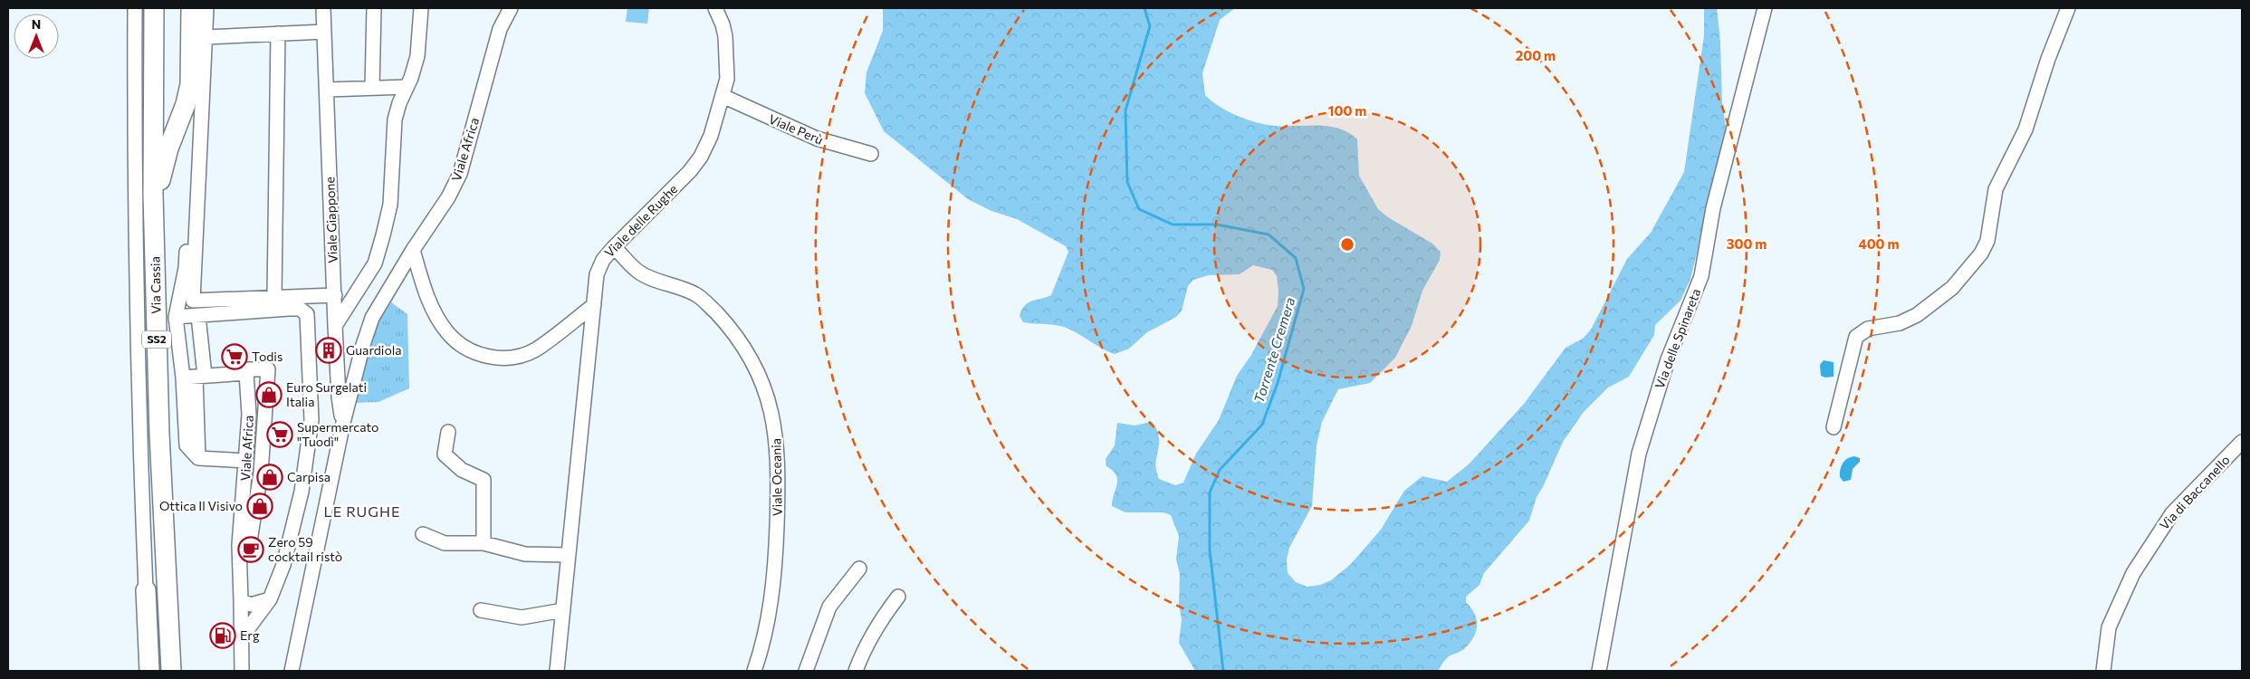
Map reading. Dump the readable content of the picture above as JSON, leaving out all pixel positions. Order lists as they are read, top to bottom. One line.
{"streets":{"highway":["Via Cassia","SS2"],"street":["Viale Perù","Viale Africa","Viale Giappone","Viale delle Rughe","Via delle Spinareta","Viale Oceania","Via di Baccanello"]},"crossings":[["Viale Perù","Viale delle Rughe"],["Viale Africa","Viale Giappone"],["Viale delle Rughe","Viale Oceania"]],"districts":["LE RUGHE"],"water":["Torrente Cremera"],"places":{"building":["Guardiola"],"supermarket":["Todis","Supermercato \"Tuodì\""],"shop":["Euro Surgelati Italia","Carpisa","Ottica Il Visivo"],"cafe":["Zero 59 cocktail ristò"],"fuel station":["Erg"]},"north":"top","rings":["200 m","100 m","300 m","400 m"]}
